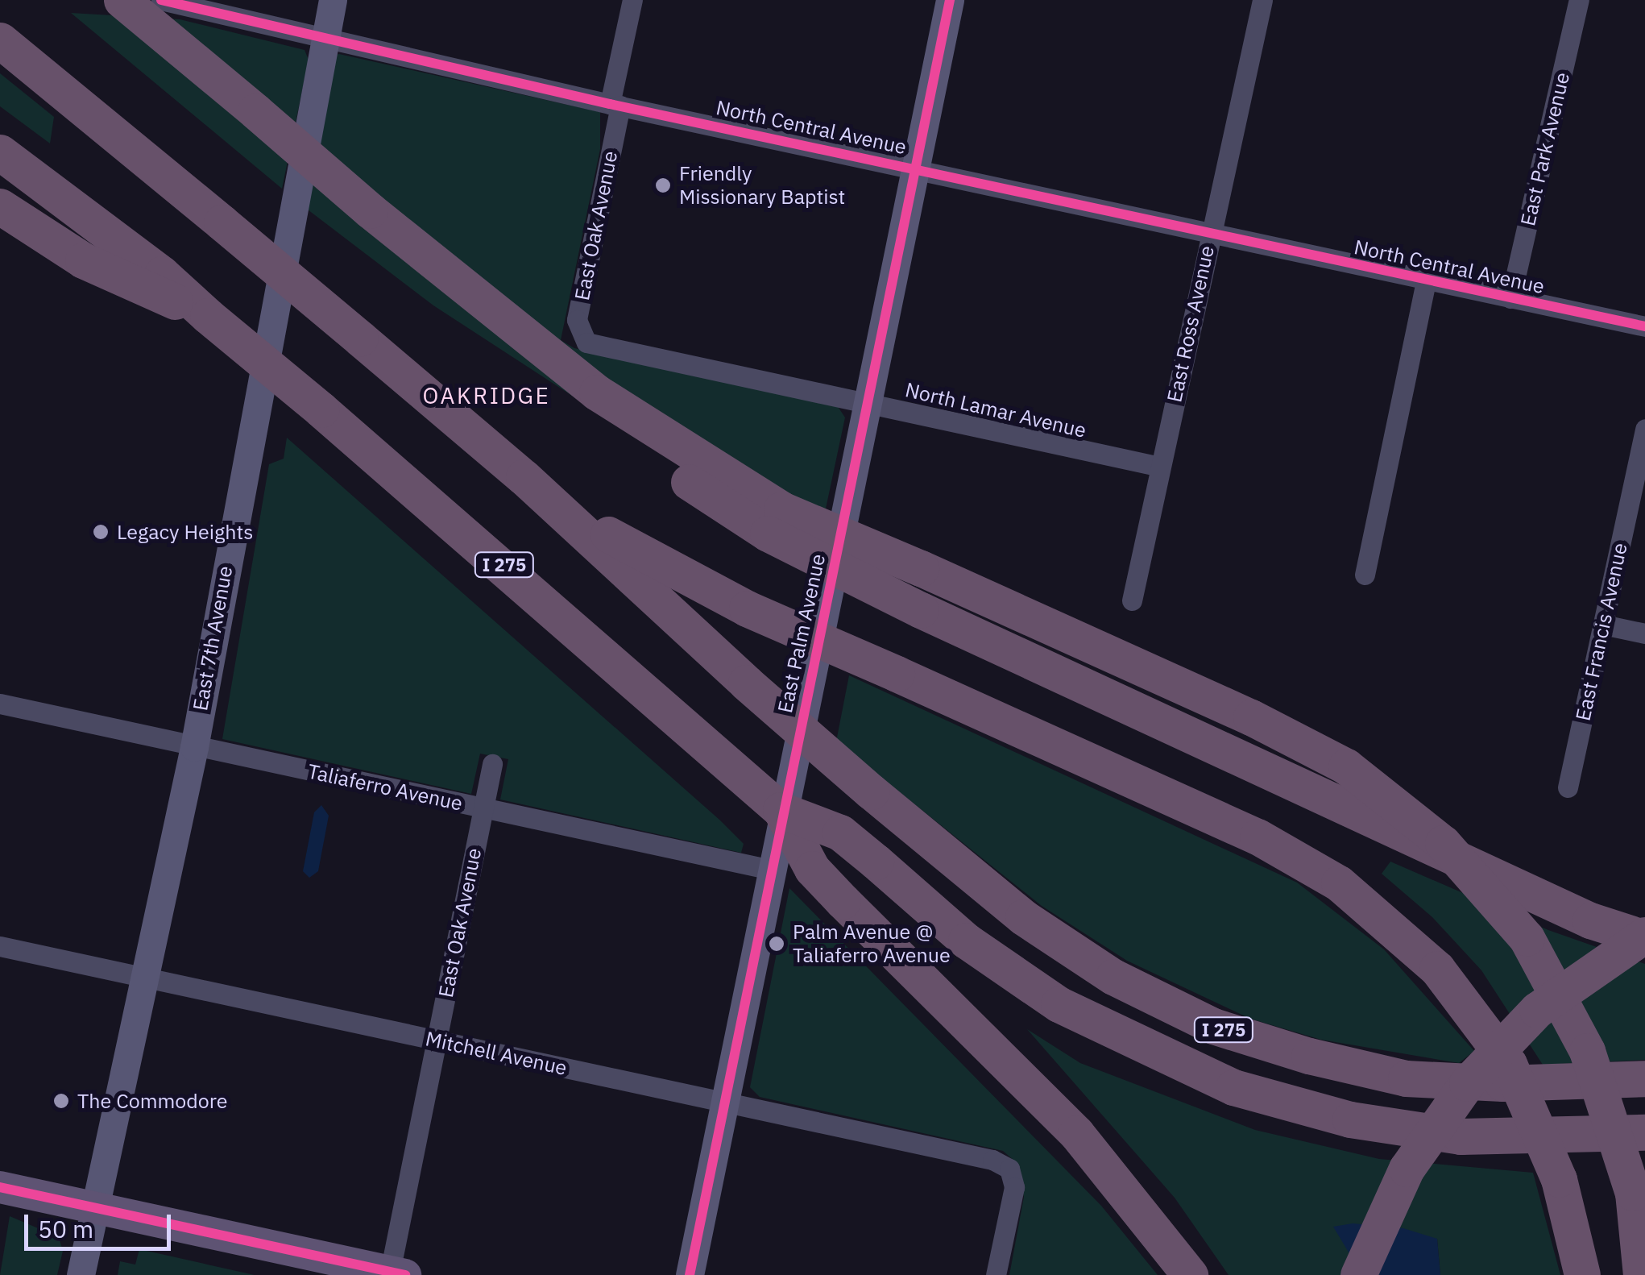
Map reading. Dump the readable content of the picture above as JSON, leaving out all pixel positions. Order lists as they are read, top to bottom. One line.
{"streets":{"highway":["I 275"],"street":["North Central Avenue","East Park Avenue","East Oak Avenue","East Ross Avenue","North Lamar Avenue","East Francis Avenue","East Palm Avenue","East 7th Avenue","Taliaferro Avenue","Mitchell Avenue"]},"crossings":[["North Central Avenue","East Park Avenue"],["North Central Avenue","East Oak Avenue"],["North Central Avenue","East Ross Avenue"],["North Central Avenue","East Palm Avenue"],["North Central Avenue","East 7th Avenue"],["East Oak Avenue","North Lamar Avenue"],["East Oak Avenue","Taliaferro Avenue"],["East Oak Avenue","Mitchell Avenue"],["East Ross Avenue","North Lamar Avenue"],["North Lamar Avenue","East Palm Avenue"],["East Palm Avenue","Taliaferro Avenue"],["East Palm Avenue","Mitchell Avenue"],["East 7th Avenue","Taliaferro Avenue"],["East 7th Avenue","Mitchell Avenue"]],"districts":["OAKRIDGE"],"places":["Friendly Missionary Baptist","Legacy Heights","Palm Avenue @ Taliaferro Avenue","The Commodore"],"scale_bar":"50 m"}
